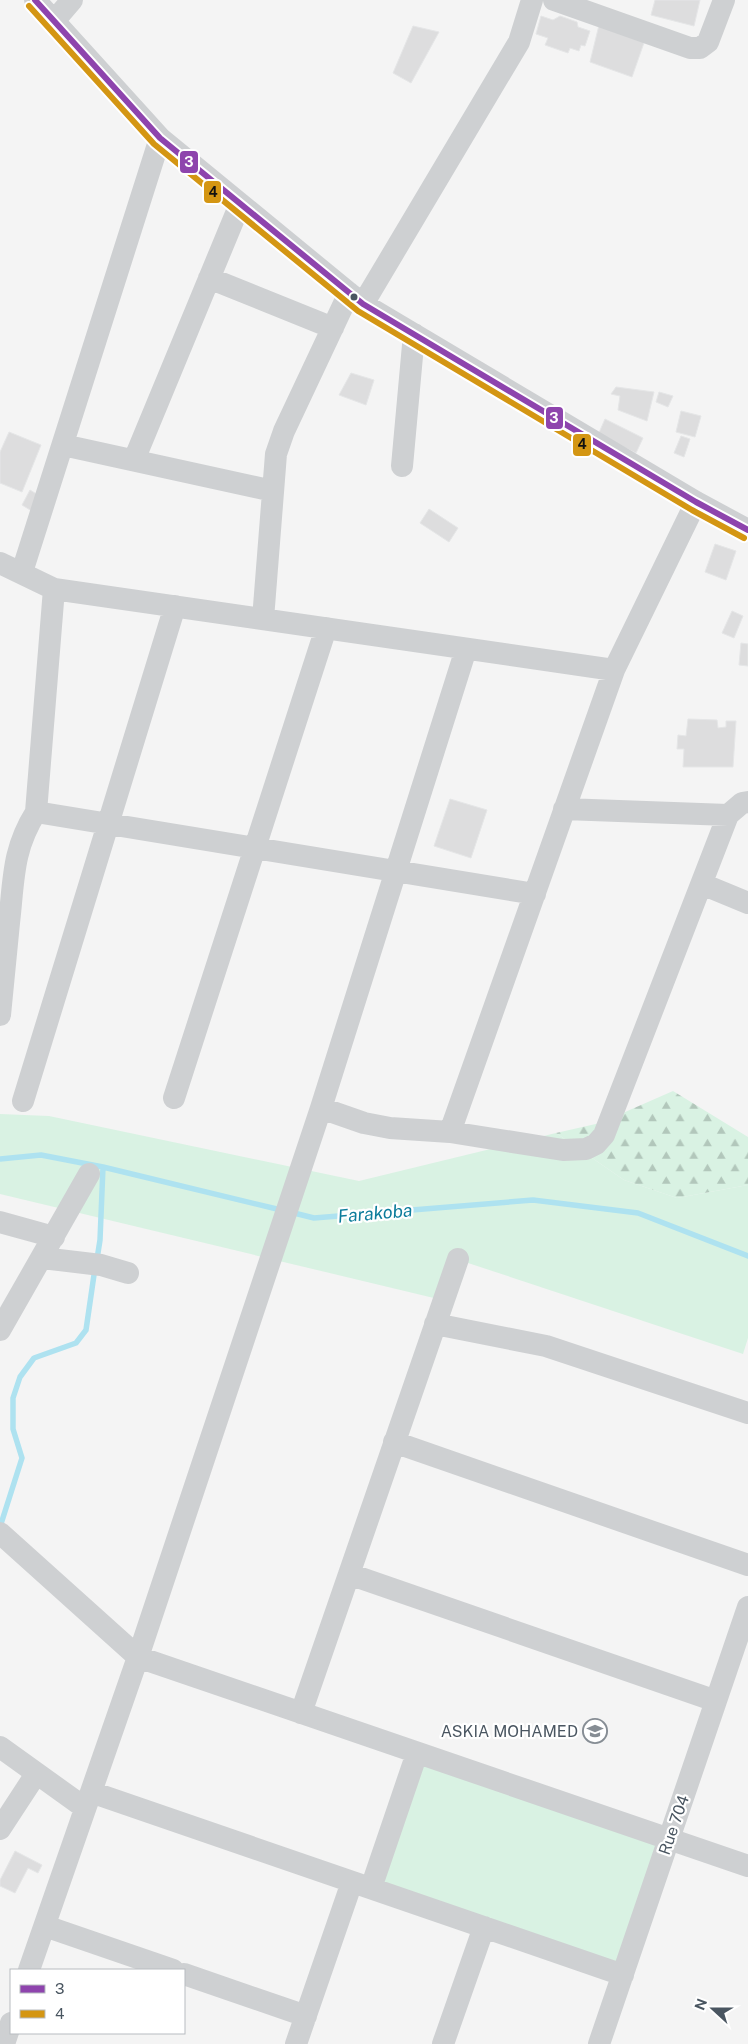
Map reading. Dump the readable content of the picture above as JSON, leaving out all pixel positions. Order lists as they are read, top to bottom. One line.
{"streets":{"street":["Rue 704"]},"water":["Farakoba"],"places":{"school or university":["ASKIA MOHAMED"]},"lines":["transit line 3","transit line 4"],"legend":["3","4"],"north":"left"}
